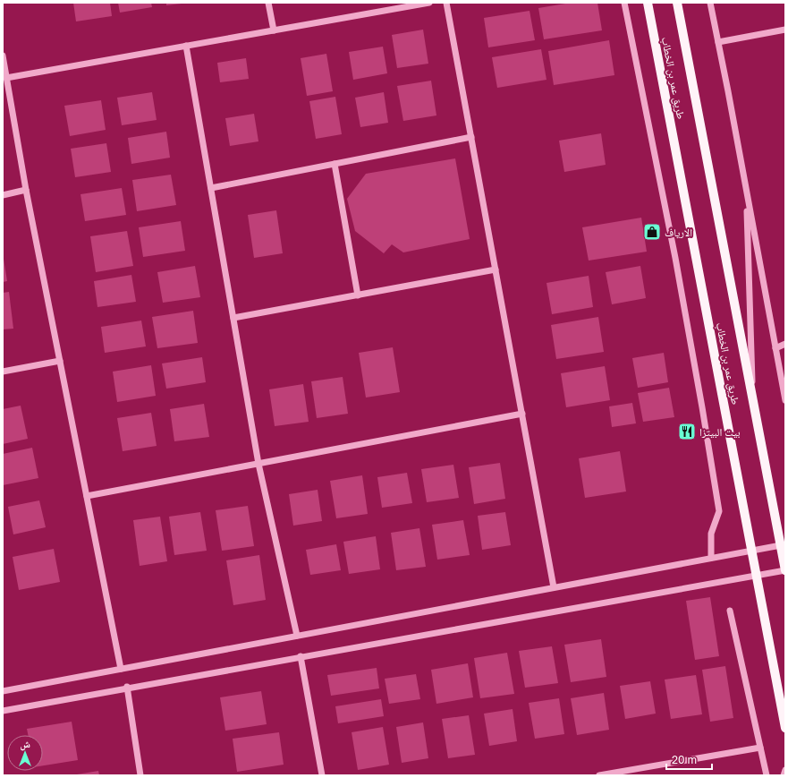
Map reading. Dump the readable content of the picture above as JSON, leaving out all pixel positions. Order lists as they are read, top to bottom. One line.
{"streets":{"main road":["طريق عمر بن الخطاب"]},"places":{"shop":["الارياف"],"restaurant":["بيت البيتزا"]},"scale_bar":"20 m","north":"top"}
